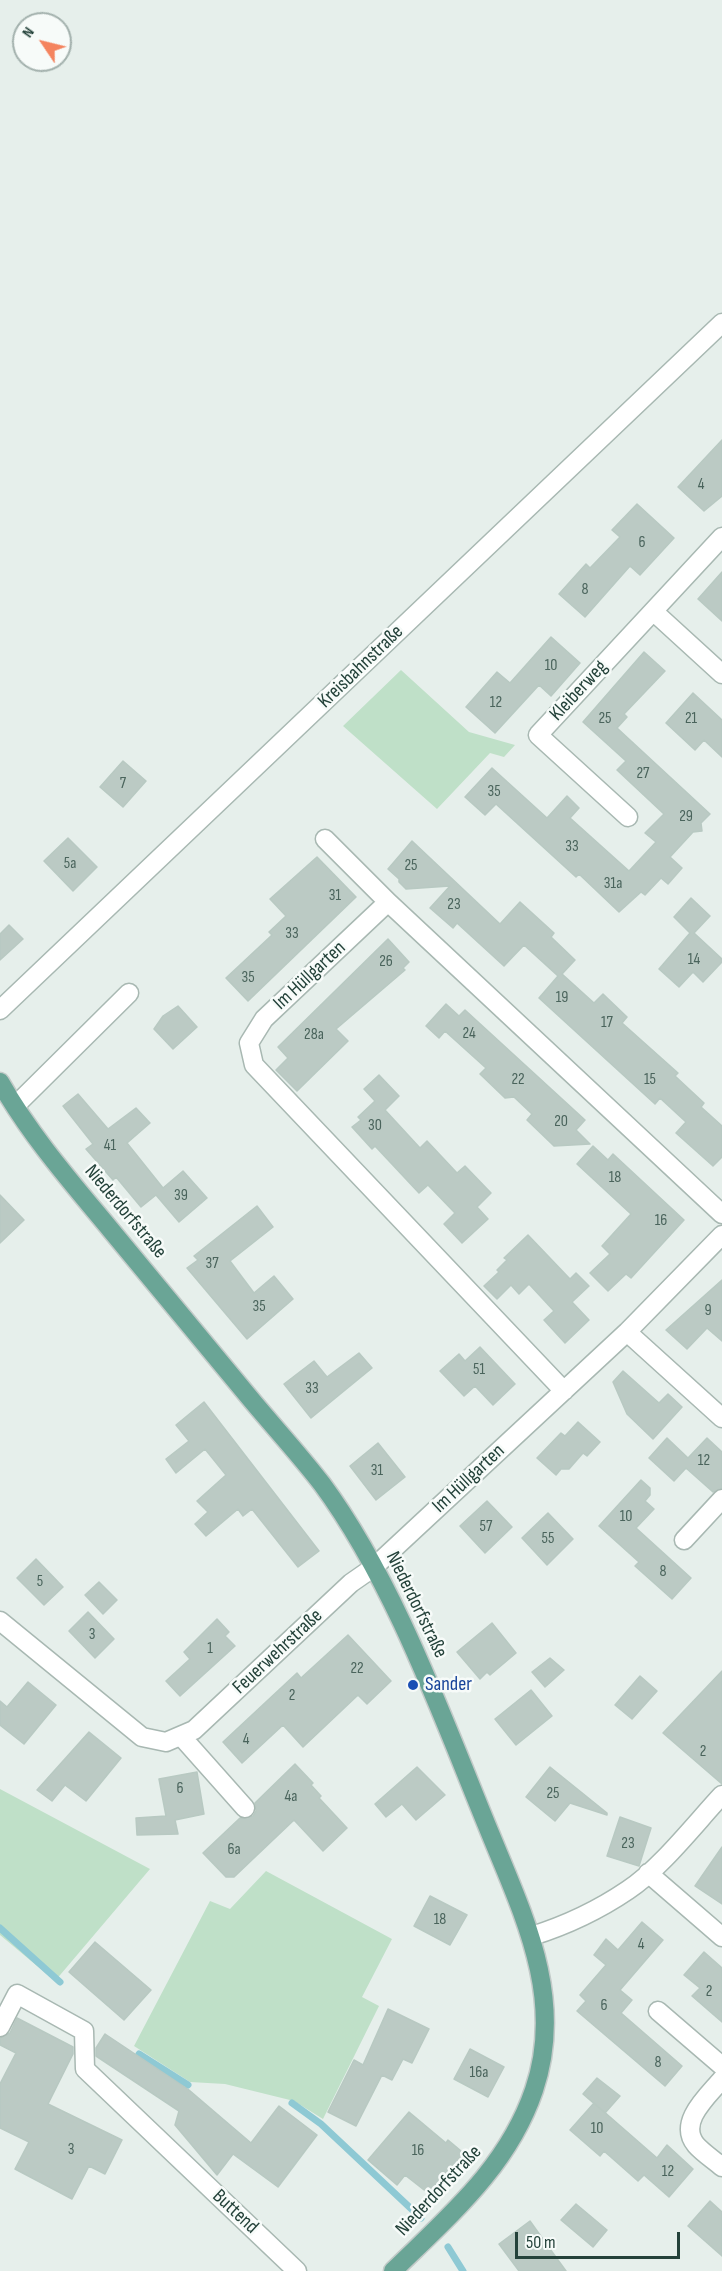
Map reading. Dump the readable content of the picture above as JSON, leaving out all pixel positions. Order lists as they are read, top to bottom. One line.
{"streets":{"main road":["Niederdorfstraße"],"street":["Kreisbahnstraße","Kleiberweg","Im Hüllgarten","Feuerwehrstraße","Buttend"]},"crossings":[["Im Hüllgarten","Niederdorfstraße"],["Im Hüllgarten","Feuerwehrstraße"],["Niederdorfstraße","Feuerwehrstraße"]],"places":["Sander"],"house_numbers":["4","6","8","10","12","25","21","27","7","35","29","33","5a","25","31a","31","23","33","14","26","35","19","17","24","28a","22","15","20","30","41","18","39","16","37","35","9","51","33","12","31","10","57","55","8","5","3","1","22","2","4","2","6","25","4a","23","6a","18","4","2","6","8","16a","10","3","16","12"],"scale_bar":"50 m","north":"top left"}
